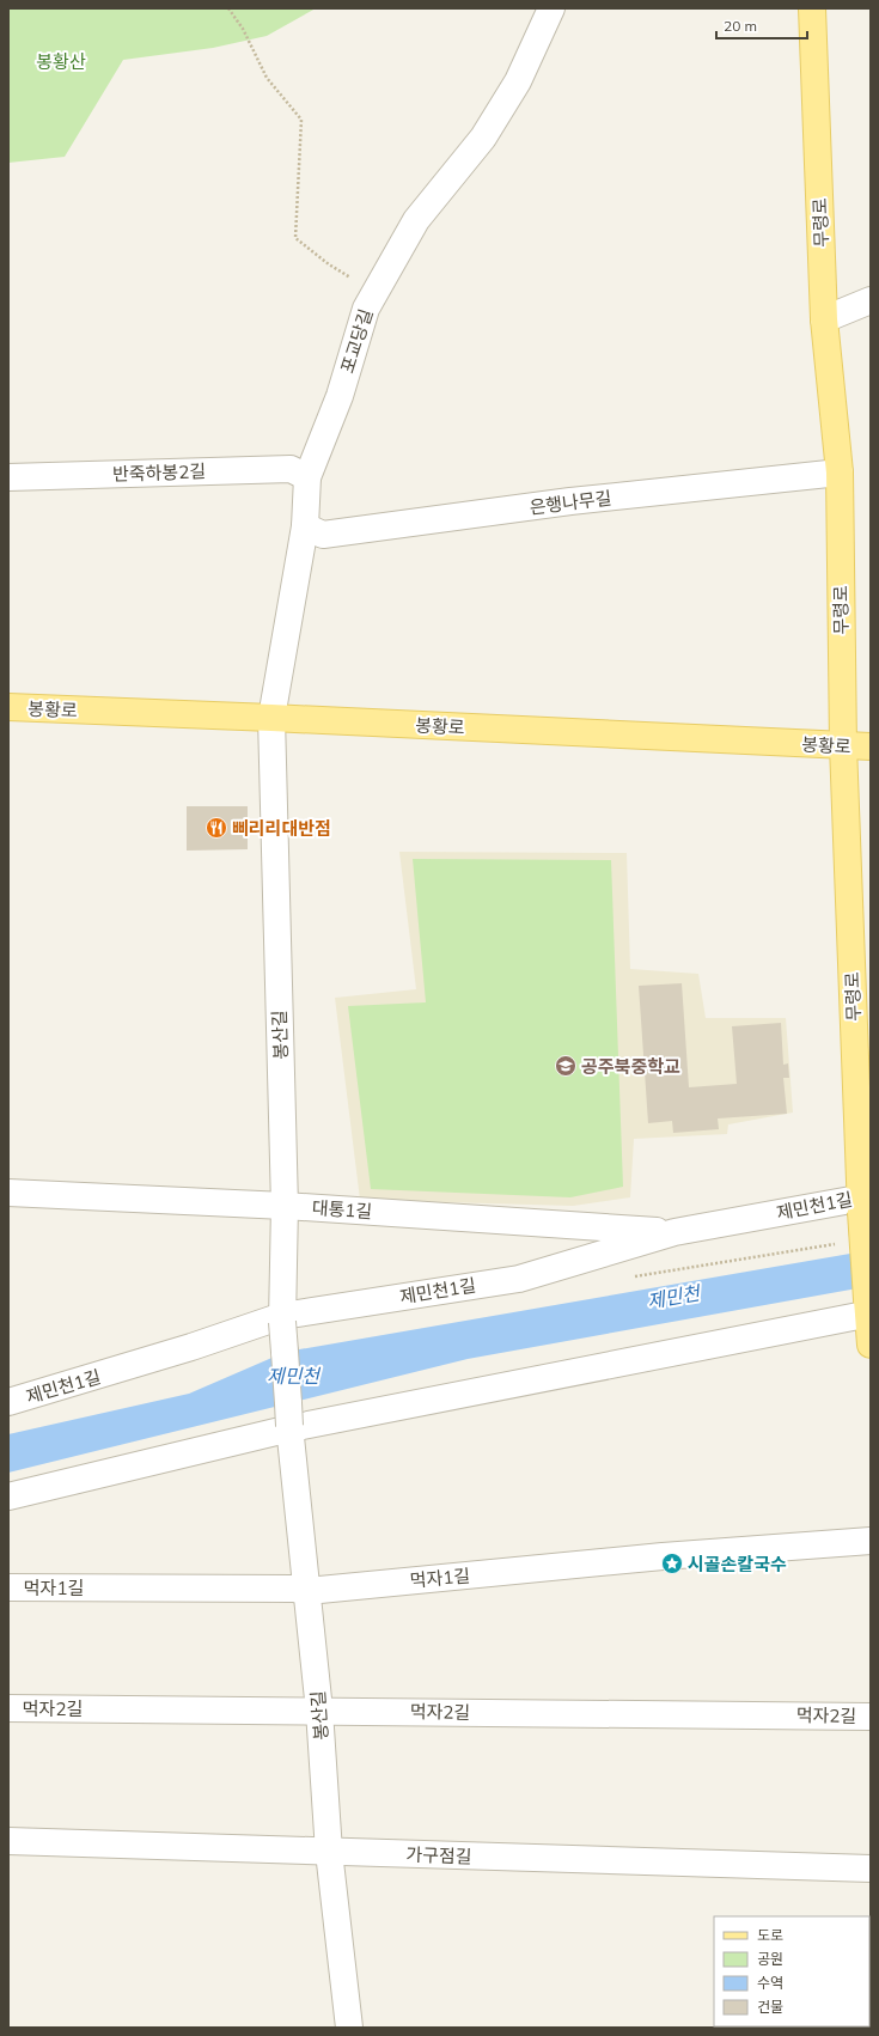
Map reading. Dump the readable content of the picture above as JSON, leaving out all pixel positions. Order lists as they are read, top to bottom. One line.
{"streets":{"main road":["무령로","봉황로"],"street":["포교당길","반죽하봉2길","은행나무길","봉산길","제민천1길","대통1길","먹자1길","먹자2길","가구점길"]},"crossings":[["무령로","은행나무길"],["무령로","봉황로"],["무령로","제민천1길"],["포교당길","반죽하봉2길"],["포교당길","은행나무길"],["포교당길","봉황로"],["포교당길","봉산길"],["봉황로","봉산길"],["봉산길","제민천1길"],["봉산길","대통1길"],["봉산길","먹자1길"],["봉산길","먹자2길"],["봉산길","가구점길"],["제민천1길","대통1길"]],"water":["제민천"],"parks":["봉황산"],"places":{"restaurant":["삐리리대반점"],"school or university":["공주북중학교"],"place":["시골손칼국수"]},"legend":["도로","공원","수역","건물"],"scale_bar":"20 m"}
